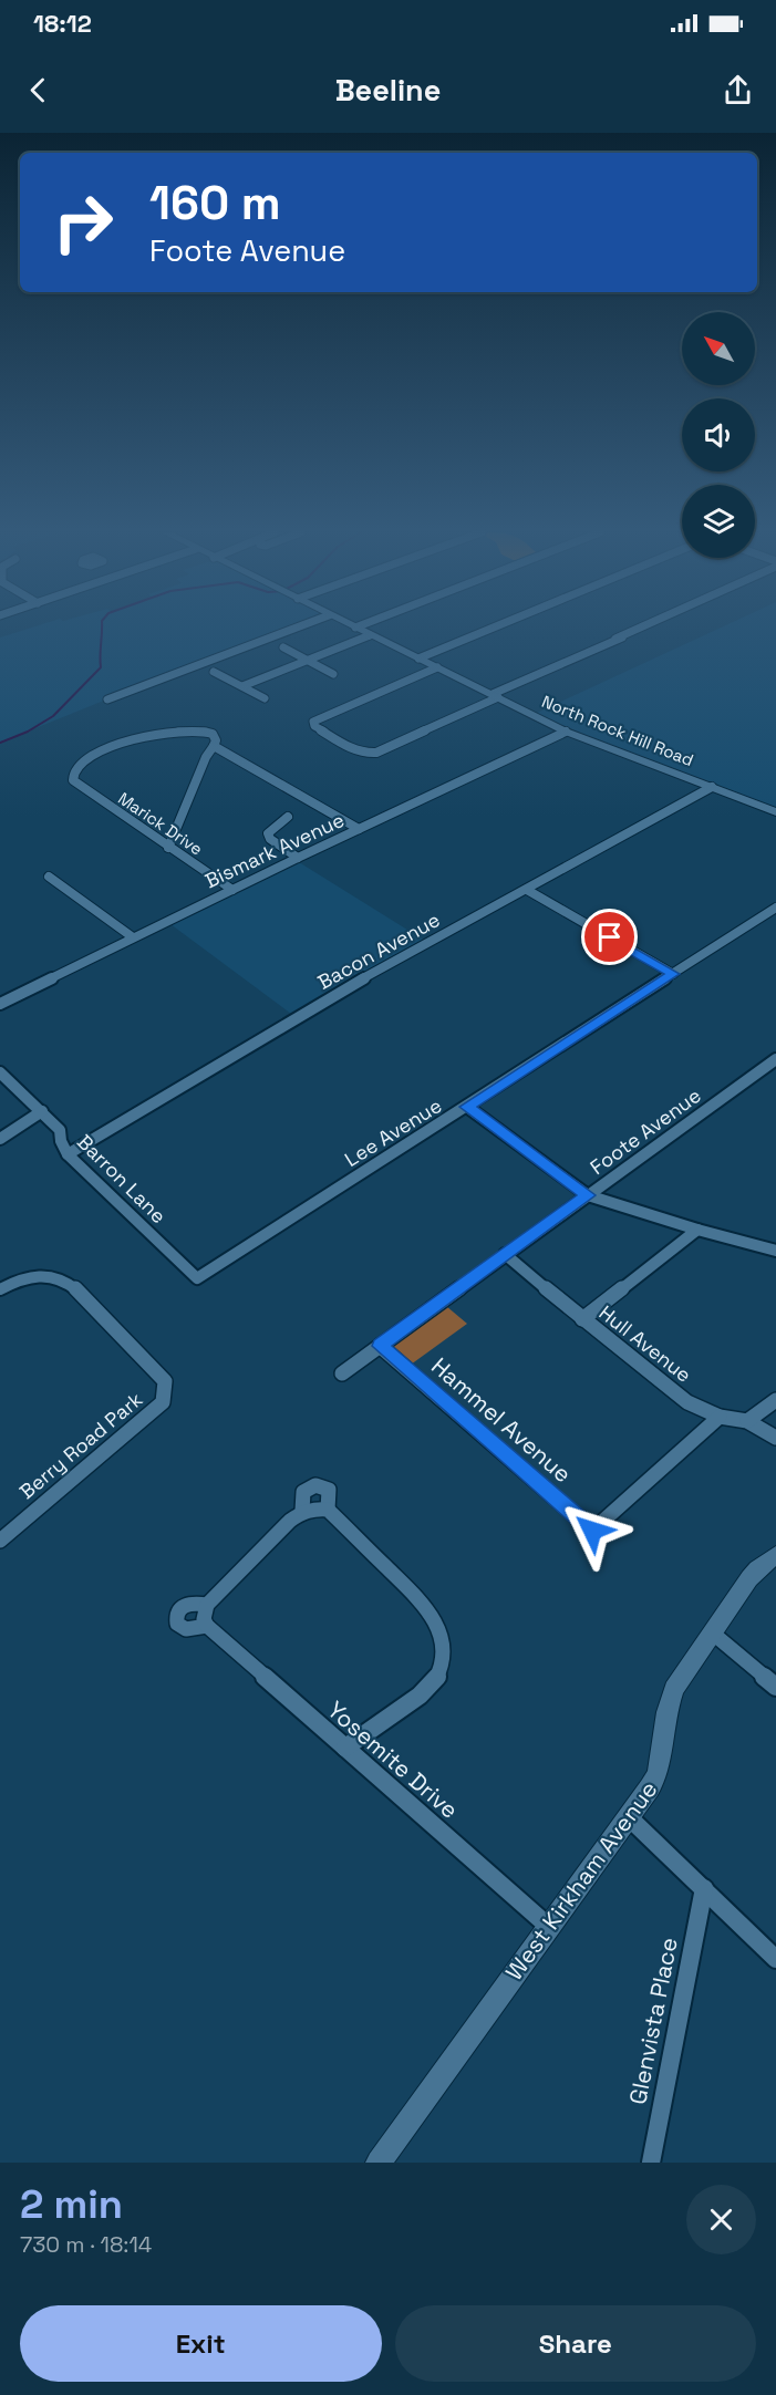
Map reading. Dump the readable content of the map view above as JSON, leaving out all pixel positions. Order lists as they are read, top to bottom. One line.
{"streets":{"street":["North Rock Hill Road","Marick Drive","Bismark Avenue","Bacon Avenue","Foote Avenue","Lee Avenue","Barron Lane","Hull Avenue","Hammel Avenue","Berry Road Park","Yosemite Drive","West Kirkham Avenue","Glenvista Place"]},"crossings":[["North Rock Hill Road","Bismark Avenue"],["North Rock Hill Road","Bacon Avenue"],["Marick Drive","Bismark Avenue"],["Bacon Avenue","Barron Lane"],["Foote Avenue","Hull Avenue"],["Foote Avenue","Hammel Avenue"],["Lee Avenue","Barron Lane"],["Hull Avenue","Hammel Avenue"],["Yosemite Drive","West Kirkham Avenue"]],"north":"top left","page":{"status":"18:12","header":"Beeline","turn":["160 m","Foote Avenue"],"heading":["2 min","730 m · 18:14"],"buttons":["Exit","Share"]}}
